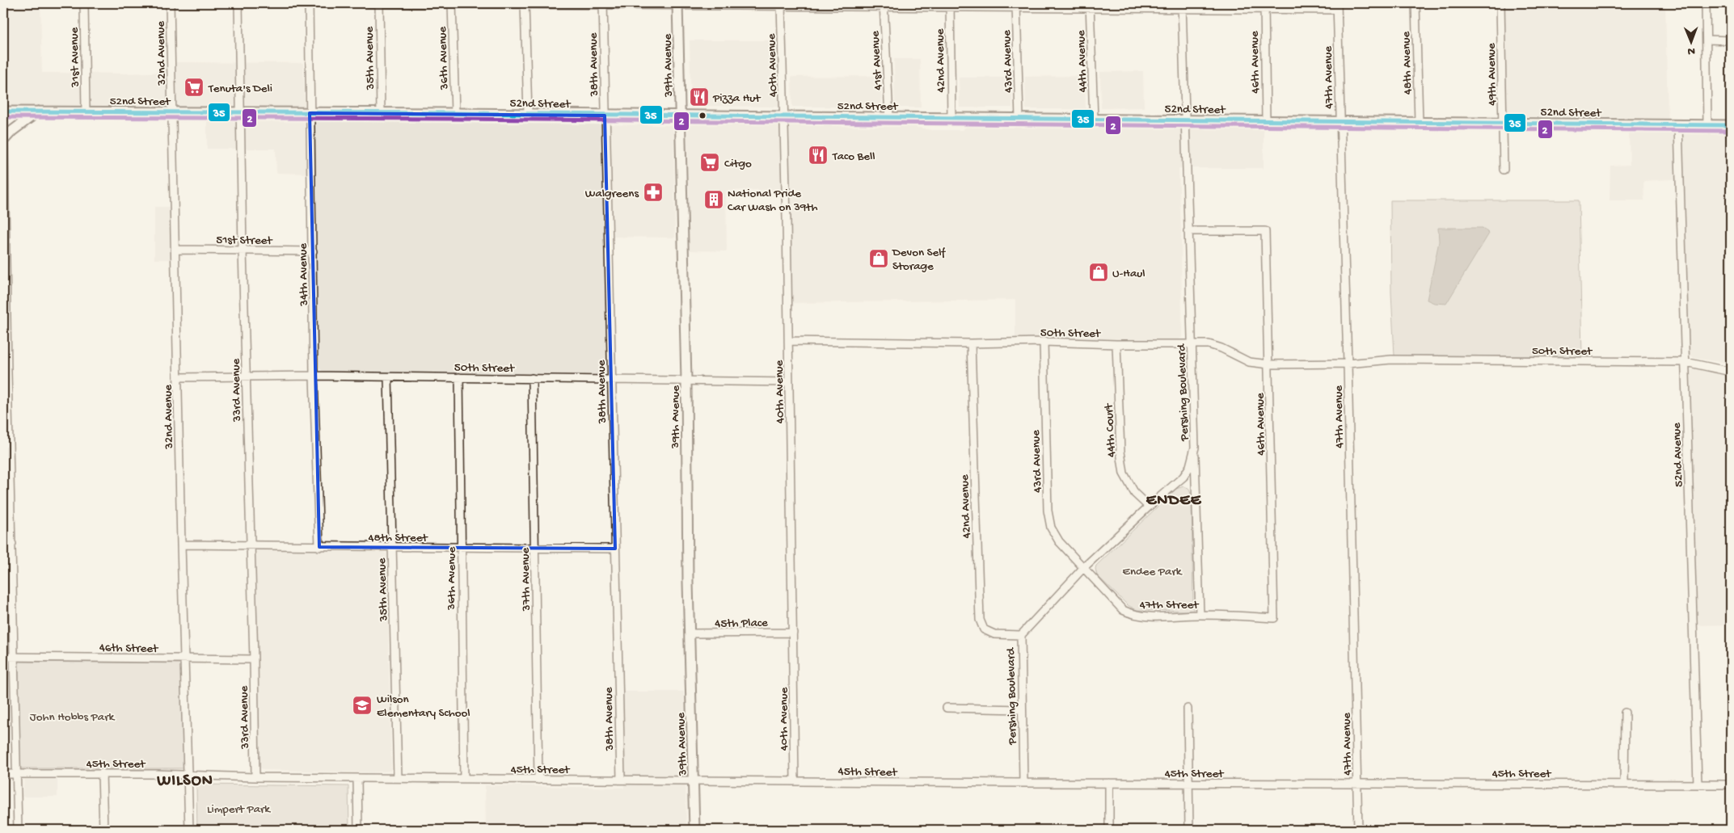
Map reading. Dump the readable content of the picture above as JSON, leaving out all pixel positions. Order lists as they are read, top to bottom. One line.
{"streets":{"main road":["39th Avenue","52nd Street"],"street":["32nd Avenue","31st Avenue","35th Avenue","36th Avenue","41st Avenue","42nd Avenue","43rd Avenue","44th Avenue","46th Avenue","48th Avenue","38th Avenue","40th Avenue","49th Avenue","47th Avenue","51st Street","34th Avenue","50th Street","33rd Avenue","Pershing Boulevard","44th Court","52nd Avenue","48th Street","37th Avenue","47th Street","45th Place","46th Street","45th Street"]},"crossings":[["32nd Avenue","52nd Street"],["32nd Avenue","51st Street"],["32nd Avenue","50th Street"],["32nd Avenue","48th Street"],["32nd Avenue","46th Street"],["32nd Avenue","45th Street"],["31st Avenue","52nd Street"],["35th Avenue","52nd Street"],["35th Avenue","50th Street"],["35th Avenue","48th Street"],["35th Avenue","45th Street"],["36th Avenue","52nd Street"],["36th Avenue","50th Street"],["36th Avenue","48th Street"],["36th Avenue","45th Street"],["41st Avenue","52nd Street"],["42nd Avenue","52nd Street"],["42nd Avenue","50th Street"],["42nd Avenue","Pershing Boulevard"],["43rd Avenue","52nd Street"],["43rd Avenue","50th Street"],["43rd Avenue","Pershing Boulevard"],["43rd Avenue","47th Street"],["44th Avenue","52nd Street"],["46th Avenue","52nd Street"],["46th Avenue","50th Street"],["46th Avenue","Pershing Boulevard"],["46th Avenue","47th Street"],["48th Avenue","52nd Street"],["38th Avenue","52nd Street"],["38th Avenue","50th Street"],["38th Avenue","48th Street"],["38th Avenue","45th Street"],["39th Avenue","52nd Street"],["39th Avenue","50th Street"],["39th Avenue","45th Place"],["39th Avenue","45th Street"],["40th Avenue","52nd Street"],["40th Avenue","50th Street"],["40th Avenue","45th Place"],["40th Avenue","45th Street"],["49th Avenue","52nd Street"],["47th Avenue","52nd Street"],["47th Avenue","50th Street"],["47th Avenue","45th Street"],["52nd Street","34th Avenue"],["52nd Street","33rd Avenue"],["52nd Street","Pershing Boulevard"],["52nd Street","52nd Avenue"],["51st Street","34th Avenue"],["51st Street","33rd Avenue"],["34th Avenue","50th Street"],["34th Avenue","48th Street"],["50th Street","33rd Avenue"],["50th Street","Pershing Boulevard"],["50th Street","44th Court"],["50th Street","52nd Avenue"],["50th Street","37th Avenue"],["33rd Avenue","48th Street"],["33rd Avenue","46th Street"],["33rd Avenue","45th Street"],["Pershing Boulevard","44th Court"],["Pershing Boulevard","47th Street"],["Pershing Boulevard","45th Street"],["52nd Avenue","45th Street"],["48th Street","37th Avenue"],["37th Avenue","45th Street"]],"districts":["ENDEE","WILSON"],"parks":["Endee Park","John Hobbs Park","Limpert Park"],"places":{"supermarket":["Tenuta's Deli","Citgo"],"restaurant":["Pizza Hut","Taco Bell"],"pharmacy":["Walgreens"],"building":["National Pride Car Wash on 39th"],"shop":["Devon Self Storage","U-Haul"],"school or university":["Wilson Elementary School"]},"lines":["transit line 35","transit line 2"],"north":"bottom"}
